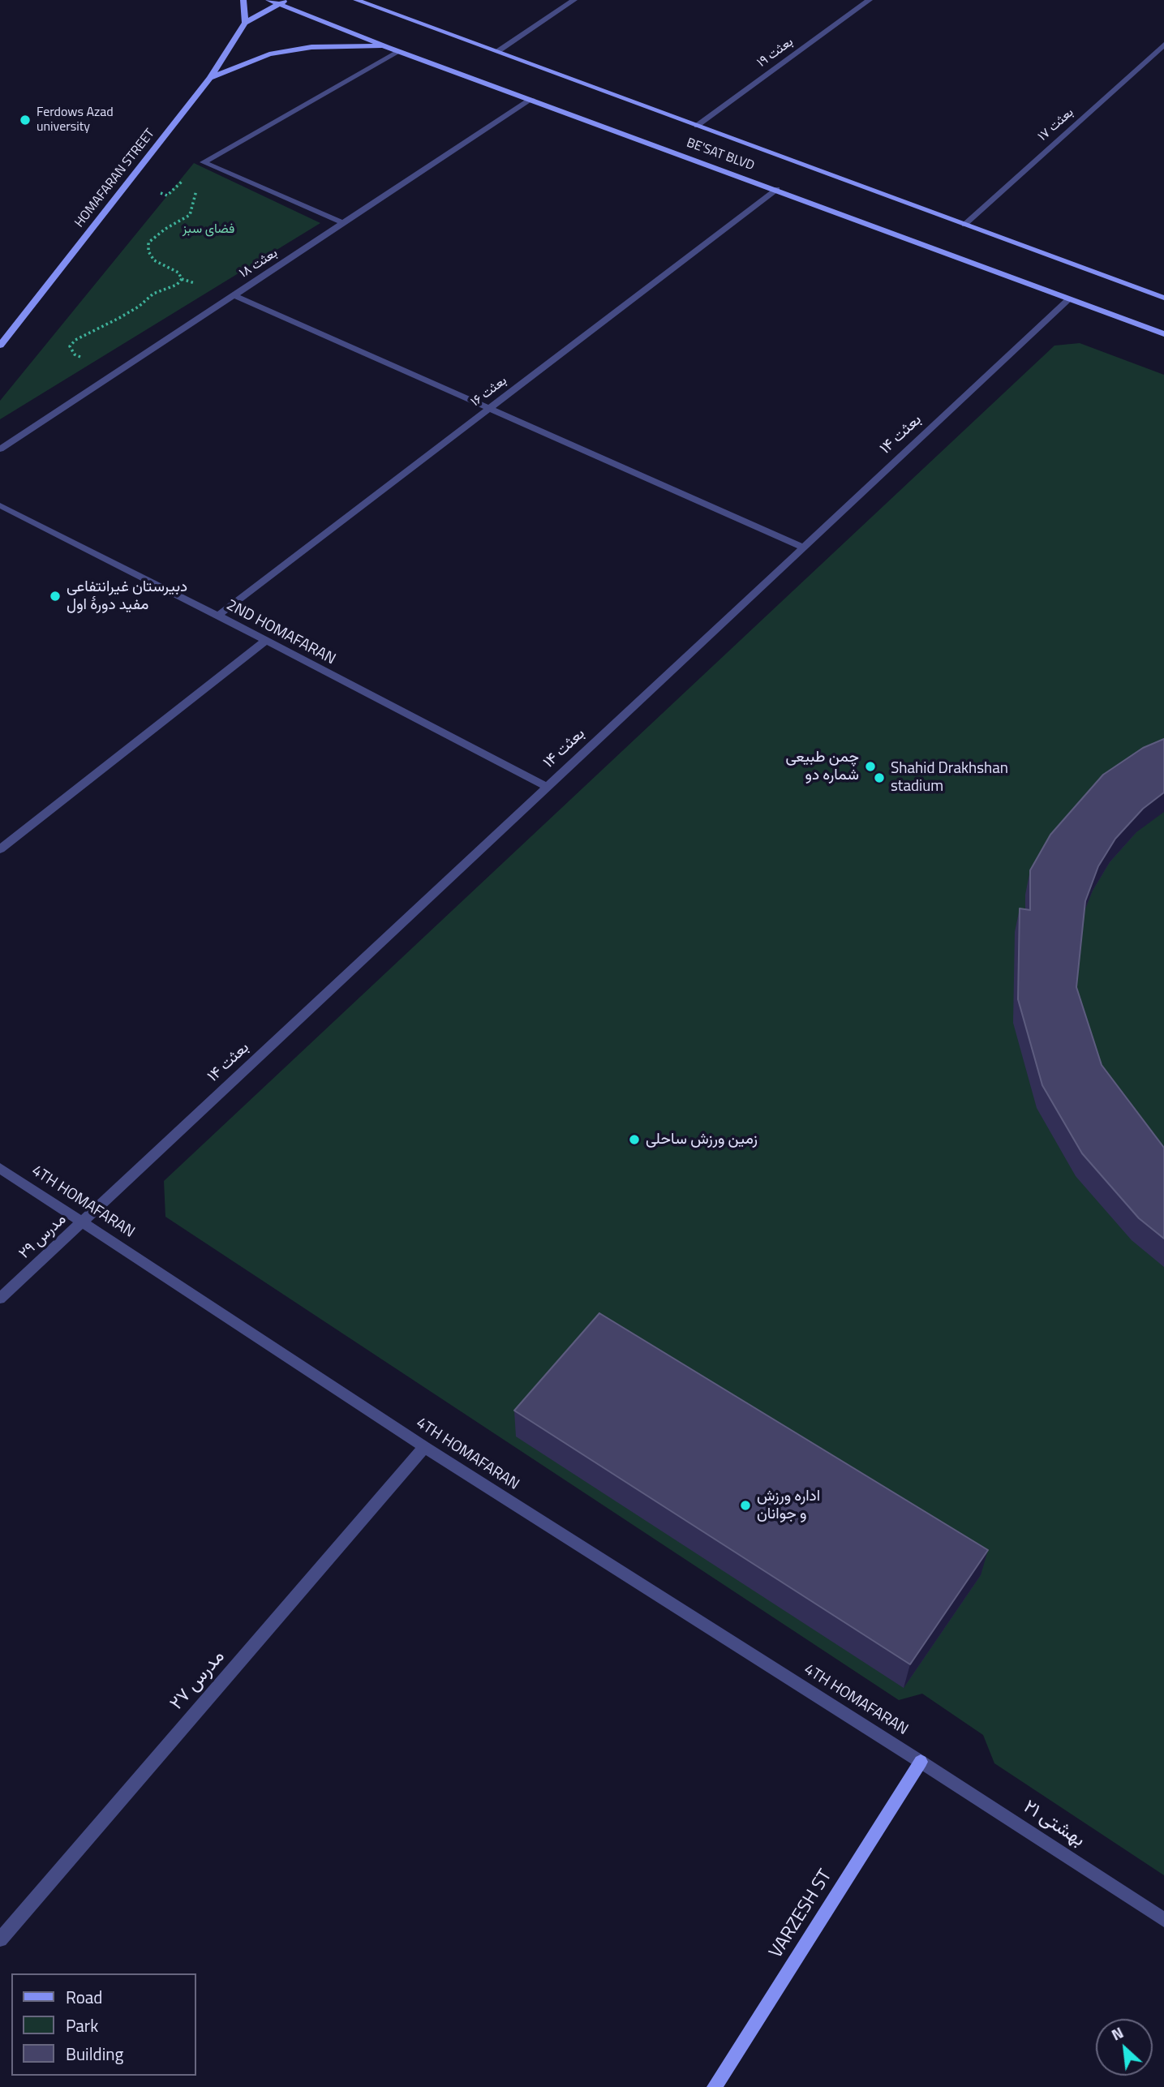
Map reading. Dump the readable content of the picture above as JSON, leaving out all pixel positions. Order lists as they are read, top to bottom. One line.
{"streets":{"main road":["BE'SAT BLVD","HOMAFARAN STREET","VARZESH ST"],"street":["بعثت ۱۹","بعثت ۱۷","بعثت ۱۸","بعثت ۱۶","بعثت ۱۴","2ND HOMAFARAN","4TH HOMAFARAN","مدرس ۲۹","مدرس ۲۷","بهشتی ۲۱"]},"crossings":[["بعثت ۱۹","BE'SAT BLVD"],["بعثت ۱۷","BE'SAT BLVD"],["BE'SAT BLVD","بعثت ۱۸"],["BE'SAT BLVD","بعثت ۱۶"],["BE'SAT BLVD","بعثت ۱۴"],["بعثت ۱۶","2ND HOMAFARAN"],["بعثت ۱۴","2ND HOMAFARAN"],["بعثت ۱۴","4TH HOMAFARAN"],["بعثت ۱۴","مدرس ۲۹"],["4TH HOMAFARAN","مدرس ۲۹"],["4TH HOMAFARAN","مدرس ۲۷"],["4TH HOMAFARAN","بهشتی ۲۱"],["4TH HOMAFARAN","VARZESH ST"],["بهشتی ۲۱","VARZESH ST"]],"parks":["فضای سبز"],"places":["Ferdows Azad university","دبیرستان غیرانتفاعی مفید دورهٔ اول","چمن طبیعی شماره دو","Shahid Drakhshan stadium","زمین ورزش ساحلی","اداره ورزش و جوانان"],"legend":["Road","Park","Building"],"north":"top left"}
